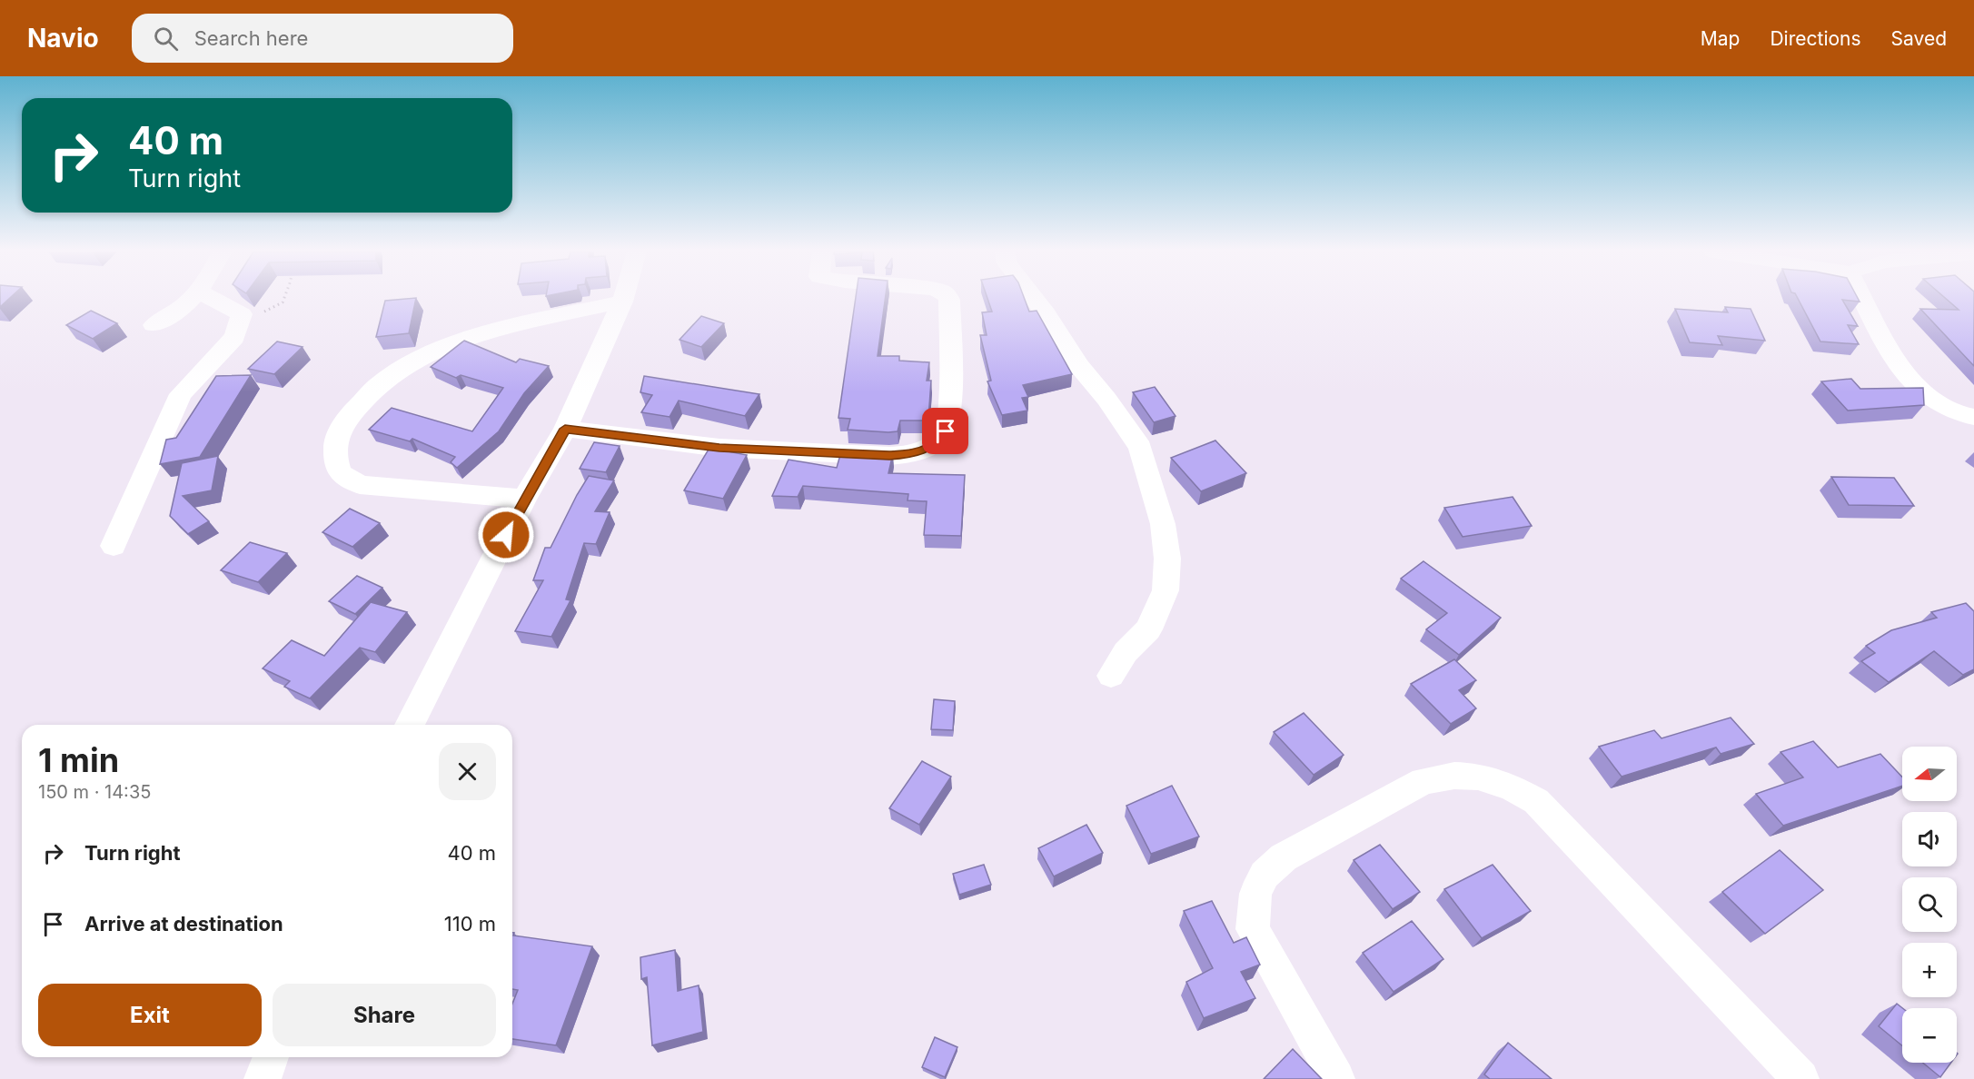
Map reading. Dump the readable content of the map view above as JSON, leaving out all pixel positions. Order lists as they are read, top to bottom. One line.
{"north":"left","page":{"header":"Navio","search":"Search here","nav":["Map","Directions","Saved"],"turn":["40 m","Turn right"],"heading":["1 min","150 m · 14:35"],"map_buttons":["+","−"],"list":[{"name":"Turn right","value":"40 m"},{"name":"Arrive at destination","value":"110 m"}],"buttons":["Exit","Share"]}}
